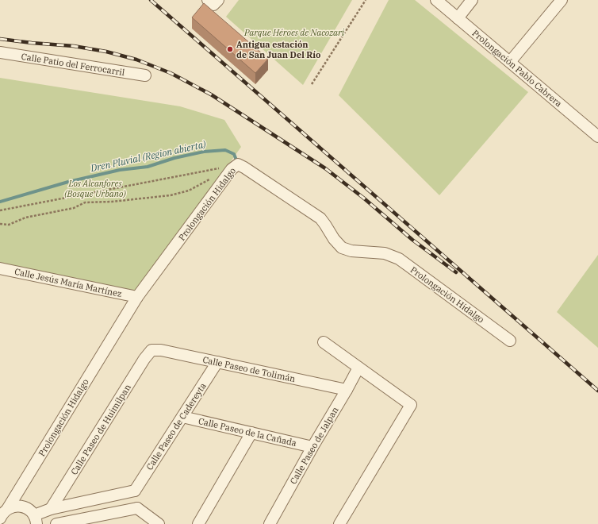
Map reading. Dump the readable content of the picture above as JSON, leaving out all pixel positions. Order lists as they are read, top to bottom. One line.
{"streets":{"street":["Calle Patio del Ferrocarril","Prolongación Pablo Cabrera","Prolongación Hidalgo","Calle Jesús María Martínez","Calle Paseo de Tolimán","Calle Paseo de Cadereyta","Calle Paseo de Huimilpan","Calle Paseo de la Cañada","Calle Paseo de Jalpan"]},"crossings":[["Prolongación Hidalgo","Calle Jesús María Martínez"],["Calle Paseo de Tolimán","Calle Paseo de Cadereyta"],["Calle Paseo de Tolimán","Calle Paseo de Huimilpan"],["Calle Paseo de Tolimán","Calle Paseo de Jalpan"],["Calle Paseo de Cadereyta","Calle Paseo de la Cañada"],["Calle Paseo de la Cañada","Calle Paseo de Jalpan"]],"water":["Dren Pluvial (Region abierta)"],"parks":["Parque Héroes de Nacozari","Los Alcanfores (Bosque Urbano)"],"places":["Antigua estación de San Juan Del Río"]}
